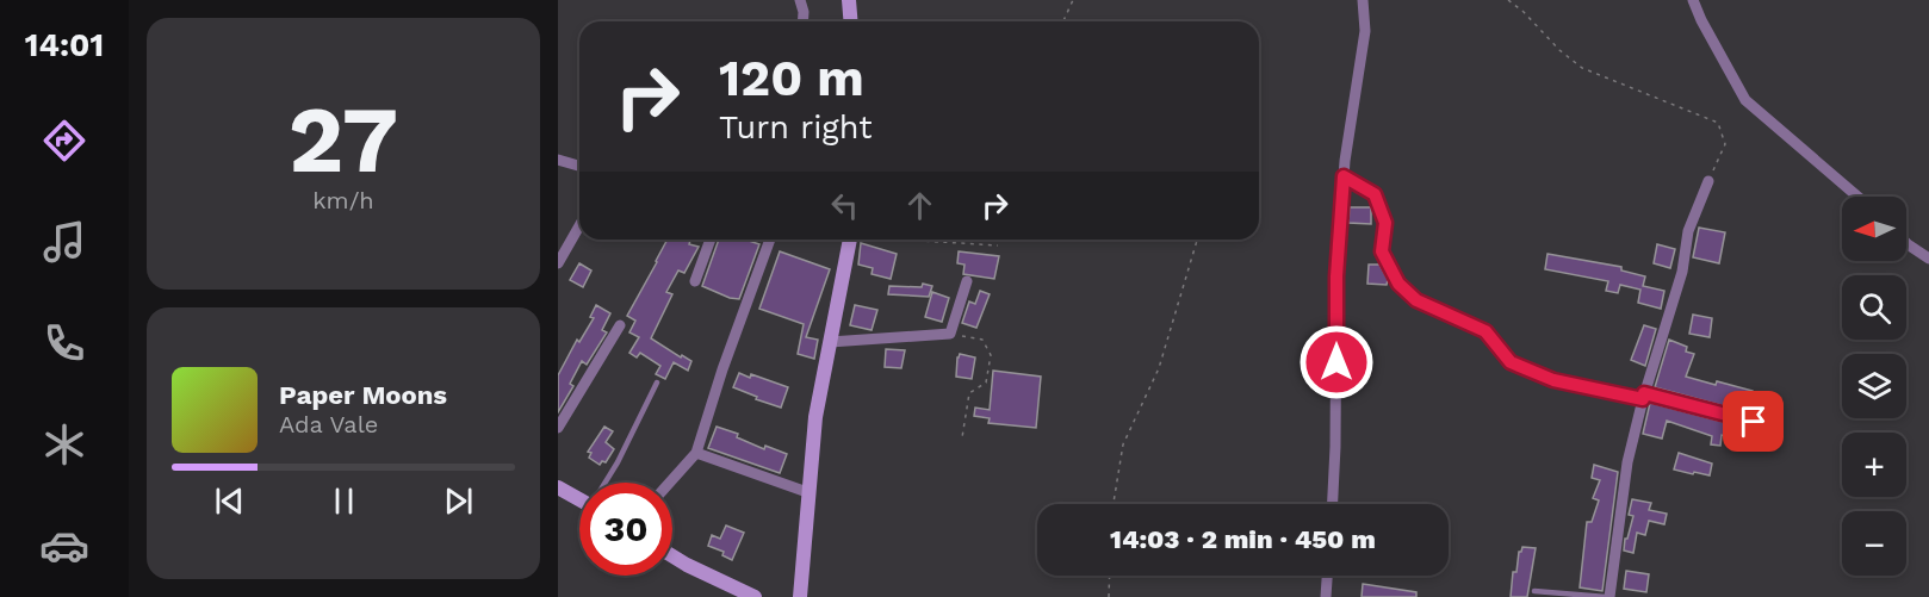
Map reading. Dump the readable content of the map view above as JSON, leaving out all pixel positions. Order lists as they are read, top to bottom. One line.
{"north":"left","page":{"tabs":"14:01","tile":["27","km/h"],"turn":["120 m","Turn right"],"map_buttons":["+","−"],"song":["Paper Moons","Ada Vale"],"limit":"30","trip":"14:03 · 2 min · 450 m"}}
